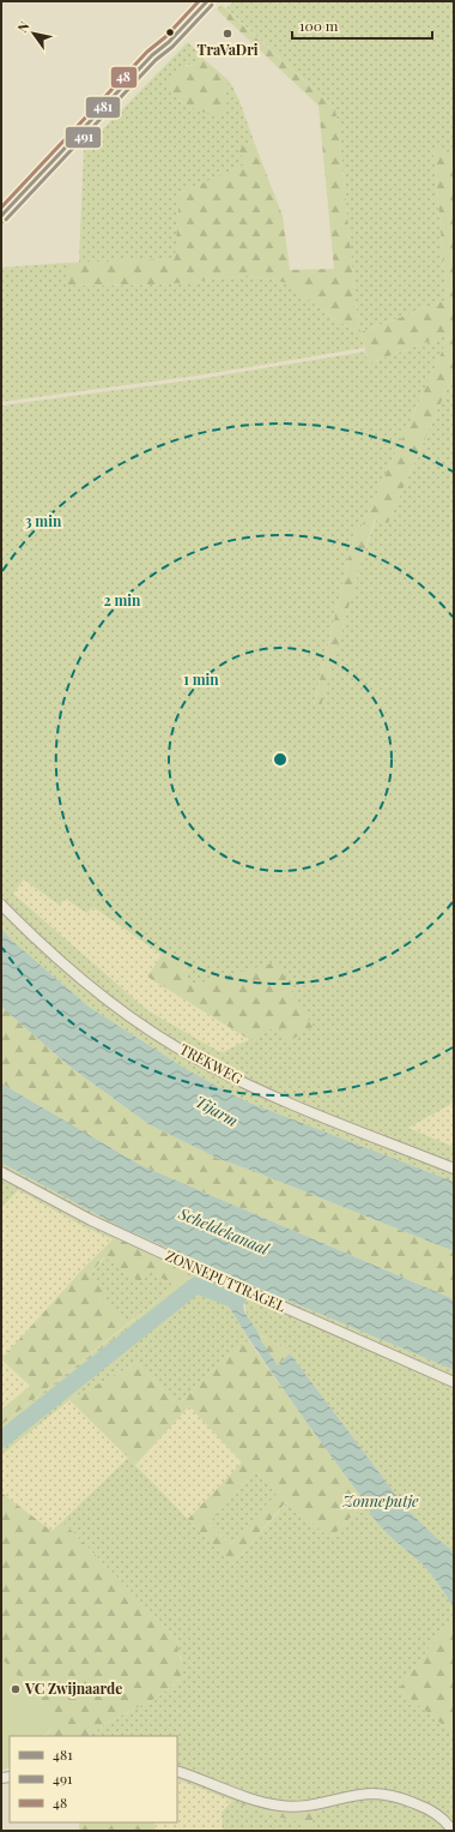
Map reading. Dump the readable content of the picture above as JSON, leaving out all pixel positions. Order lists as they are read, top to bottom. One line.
{"streets":{"street":["TREKWEG","ZONNEPUTTRAGEL"]},"water":["Tijarm","Scheldekanaal","Zonneputje"],"places":["TraVaDri","VC Zwijnaarde"],"lines":["transit line 481","transit line 48","transit line 491"],"legend":["481","491","48"],"scale_bar":"100 m","north":"top left","rings":["3 min","2 min","1 min"]}
